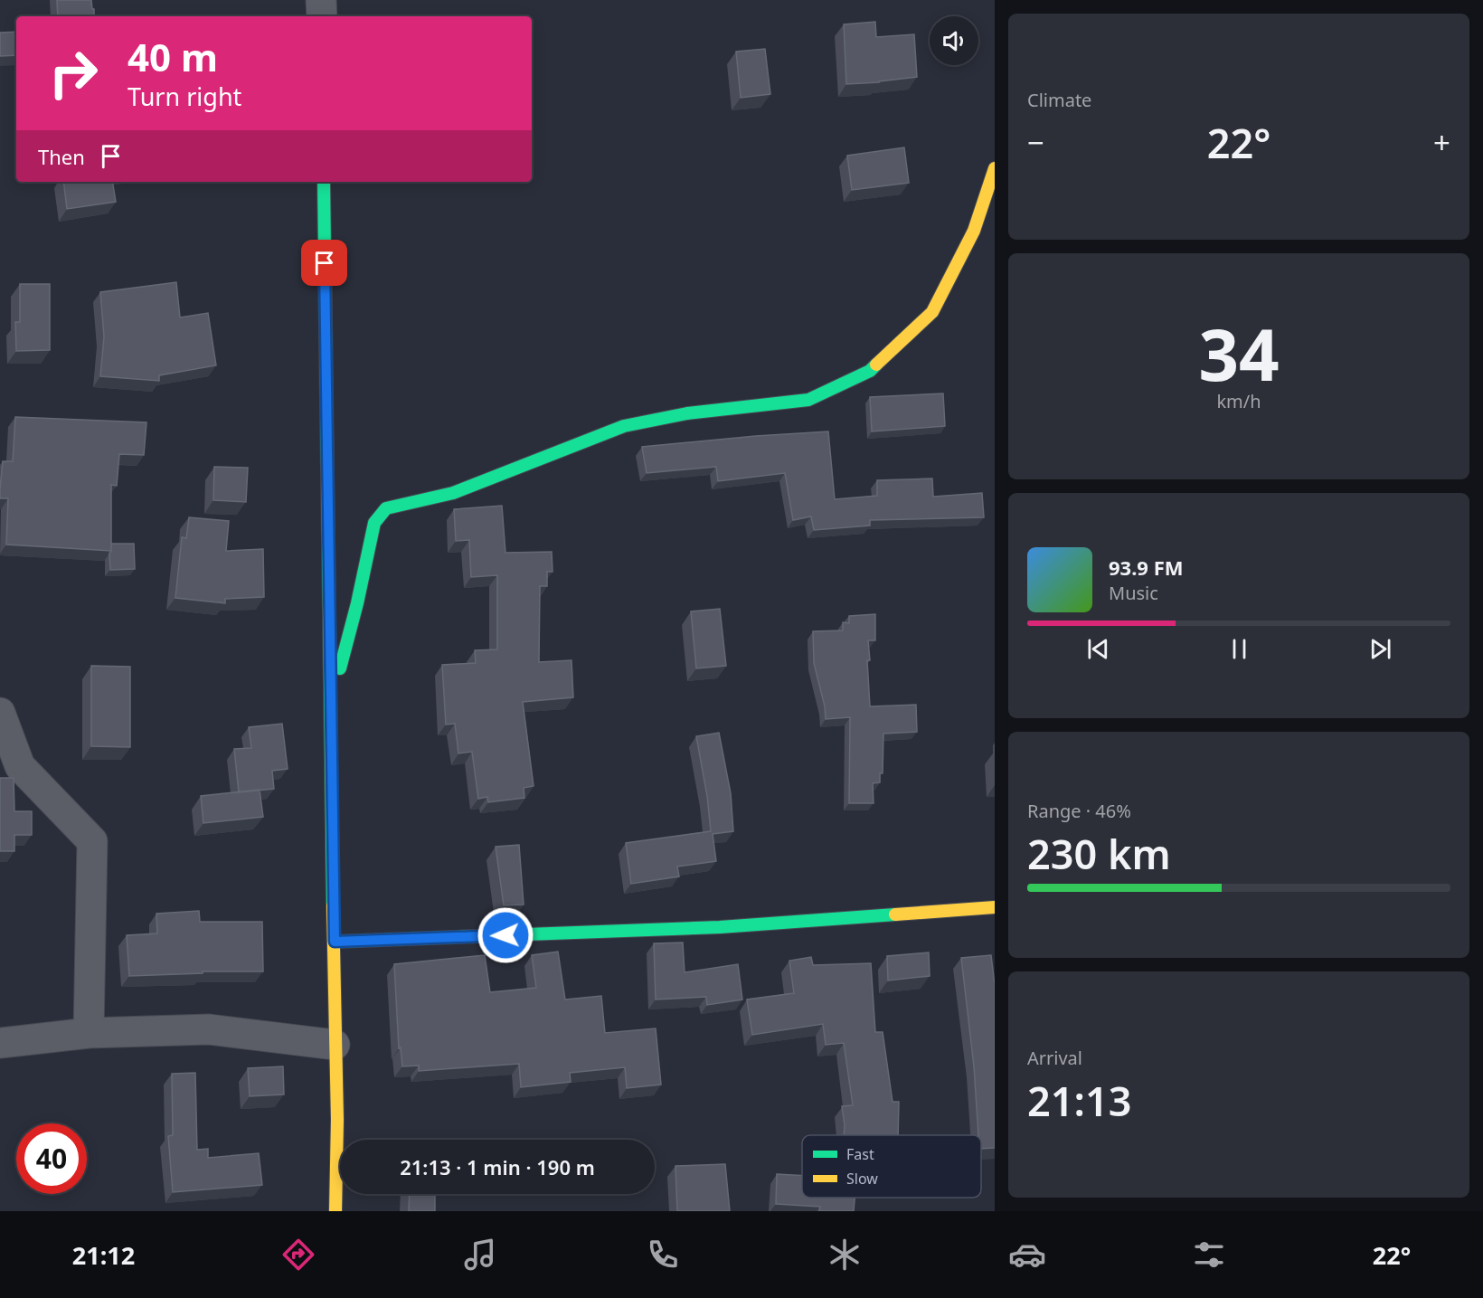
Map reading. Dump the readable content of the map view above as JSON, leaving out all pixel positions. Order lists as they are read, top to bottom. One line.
{"legend":["Fast","Slow"],"page":{"tile":["Climate",["34","km/h"],["Range · 46%","230 km"],["Arrival","21:13"]],"turn":["40 m","Turn right"],"heat":["−","22°","+"],"then":"Then","song":["93.9 FM","Music"],"limit":"40","trip":"21:13 · 1 min · 190 m","tabs":["21:12","22°"]}}
